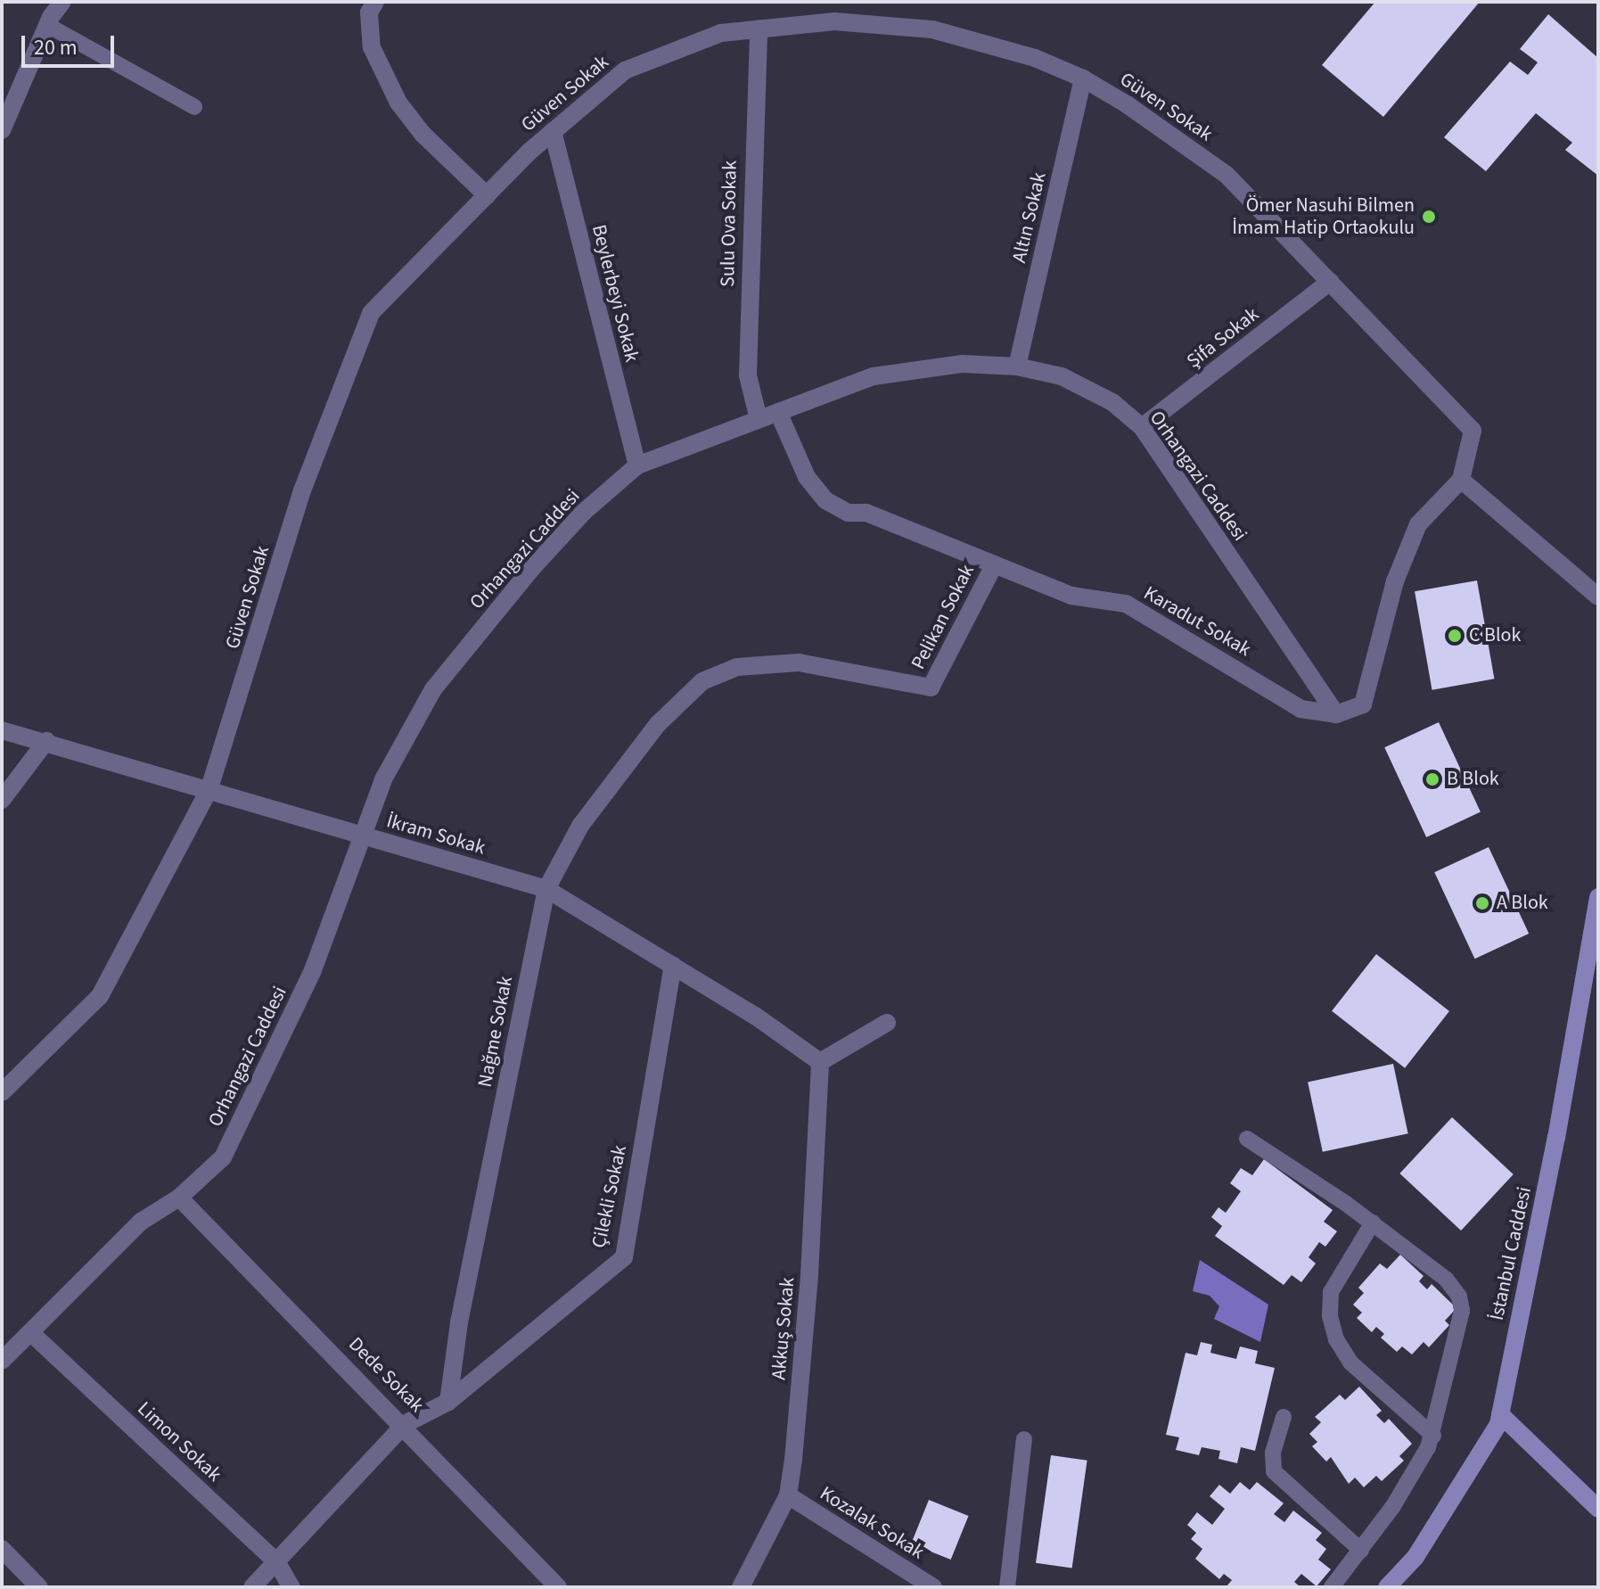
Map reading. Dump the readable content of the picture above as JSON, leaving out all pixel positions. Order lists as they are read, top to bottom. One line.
{"streets":{"street":["Güven Sokak","Altın Sokak","Sulu Ova Sokak","Beylerbeyi Sokak","Şifa Sokak","Orhangazi Caddesi","Pelikan Sokak","Karadut Sokak","İkram Sokak","Nağme Sokak","Çilekli Sokak","İstanbul Caddesi","Akkuş Sokak","Dede Sokak","Limon Sokak","Kozalak Sokak"]},"crossings":[["Güven Sokak","Altın Sokak"],["Güven Sokak","Sulu Ova Sokak"],["Güven Sokak","Beylerbeyi Sokak"],["Güven Sokak","Şifa Sokak"],["Güven Sokak","İkram Sokak"],["Altın Sokak","Orhangazi Caddesi"],["Sulu Ova Sokak","Orhangazi Caddesi"],["Beylerbeyi Sokak","Orhangazi Caddesi"],["Şifa Sokak","Orhangazi Caddesi"],["Orhangazi Caddesi","Karadut Sokak"],["Orhangazi Caddesi","İkram Sokak"],["Orhangazi Caddesi","Dede Sokak"],["Orhangazi Caddesi","Limon Sokak"],["Pelikan Sokak","Karadut Sokak"],["Pelikan Sokak","Nağme Sokak"],["İkram Sokak","Nağme Sokak"],["İkram Sokak","Çilekli Sokak"],["İkram Sokak","Akkuş Sokak"],["Nağme Sokak","Çilekli Sokak"],["Akkuş Sokak","Kozalak Sokak"]],"places":["Ömer Nasuhi Bilmen İmam Hatip Ortaokulu","C Blok","B Blok","A Blok"],"scale_bar":"20 m"}
